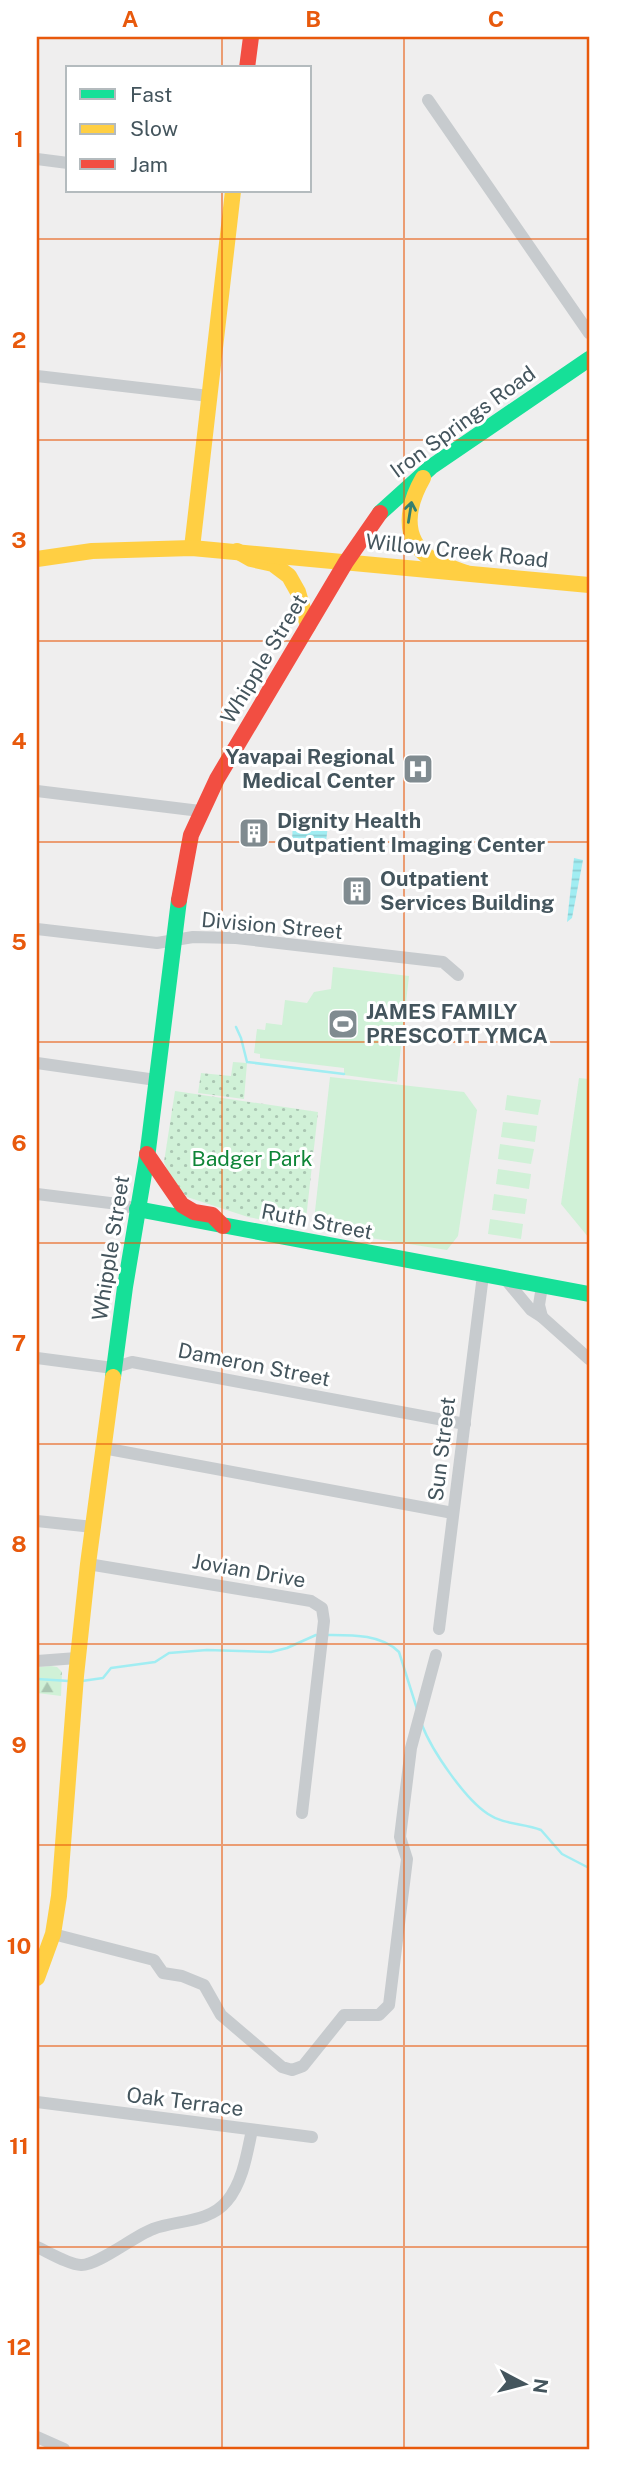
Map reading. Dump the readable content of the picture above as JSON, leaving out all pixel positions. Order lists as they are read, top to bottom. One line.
{"streets":{"main road":["Iron Springs Road","Willow Creek Road","Whipple Street","Ruth Street"],"street":["Division Street","Dameron Street","Sun Street","Jovian Drive","Oak Terrace"]},"crossings":[["Iron Springs Road","Willow Creek Road"],["Iron Springs Road","Whipple Street"],["Willow Creek Road","Whipple Street"],["Whipple Street","Division Street"],["Whipple Street","Ruth Street"],["Whipple Street","Dameron Street"],["Whipple Street","Jovian Drive"],["Ruth Street","Sun Street"],["Dameron Street","Sun Street"]],"parks":["Badger Park"],"places":{"hospital":["Yavapai Regional Medical Center"],"building":["Dignity Health Outpatient Imaging Center","Outpatient Services Building"],"sports":["JAMES FAMILY PRESCOTT YMCA"]},"legend":["Fast","Slow","Jam"],"north":"right","grid":{"columns":["A","B","C"],"rows":["1","2","3","4","5","6","7","8","9","10","11","12"]}}
